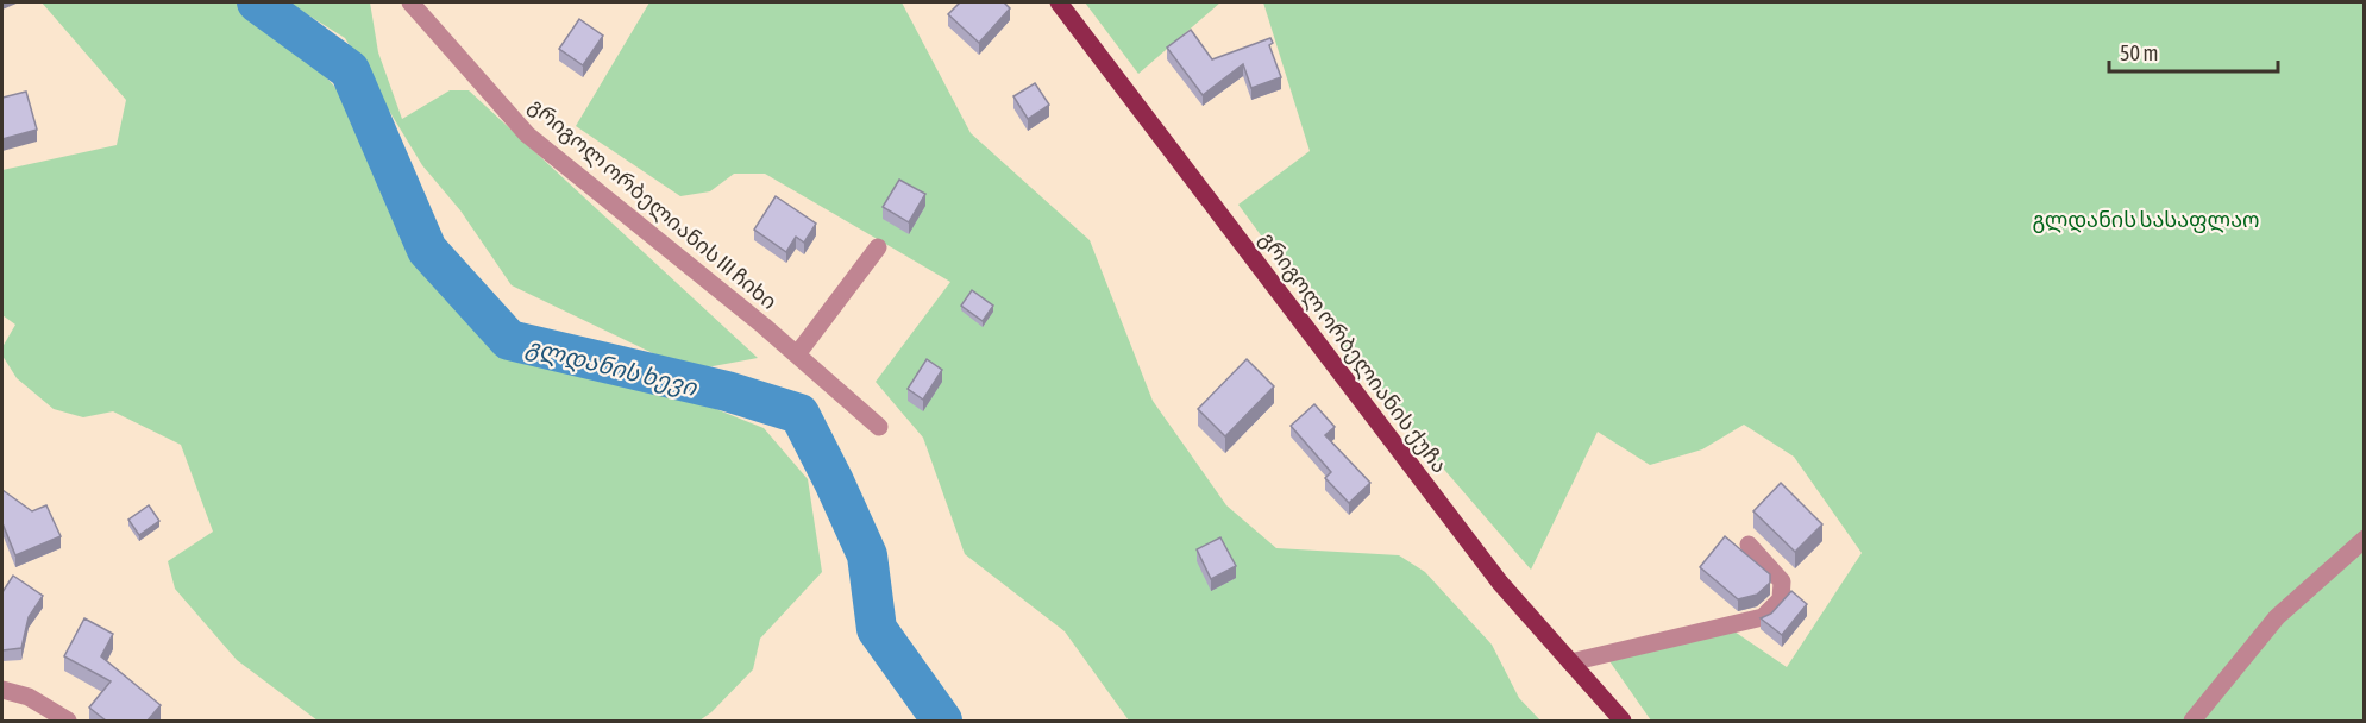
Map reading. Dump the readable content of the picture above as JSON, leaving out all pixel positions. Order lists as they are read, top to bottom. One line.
{"streets":{"main road":["გრიგოლ ორბელიანის ქუჩა"],"street":["გრიგოლ ორბელიანის III ჩიხი"]},"water":["გლდანის ხევი"],"parks":["გლდანის სასაფლაო"],"scale_bar":"50 m"}
